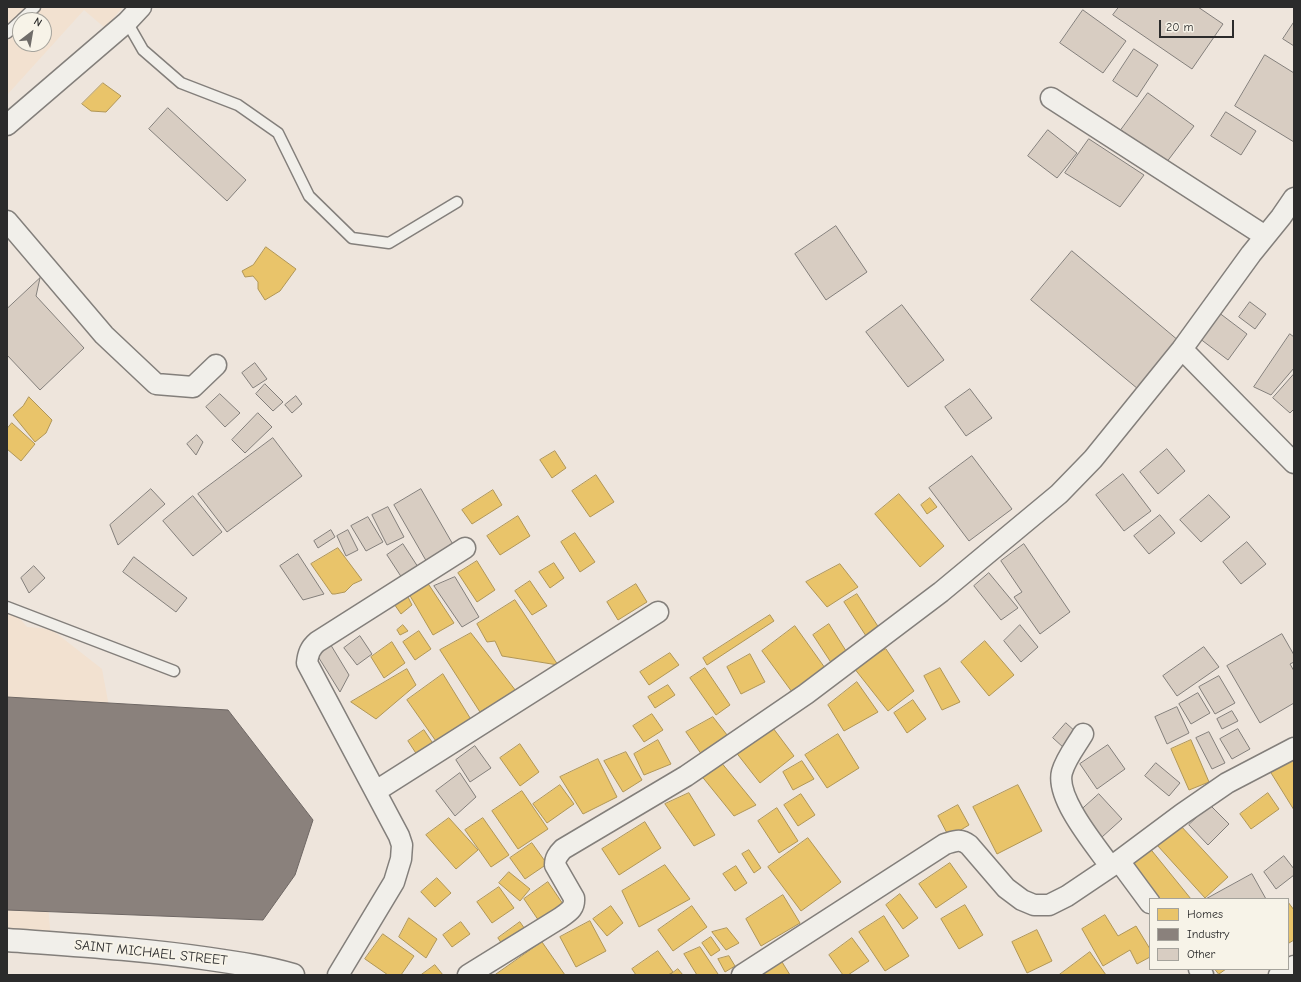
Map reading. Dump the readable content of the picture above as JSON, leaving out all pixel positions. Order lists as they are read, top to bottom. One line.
{"streets":{"street":["SAINT MICHAEL STREET"]},"legend":["Homes","Industry","Other"],"scale_bar":"20 m","north":"top right"}
